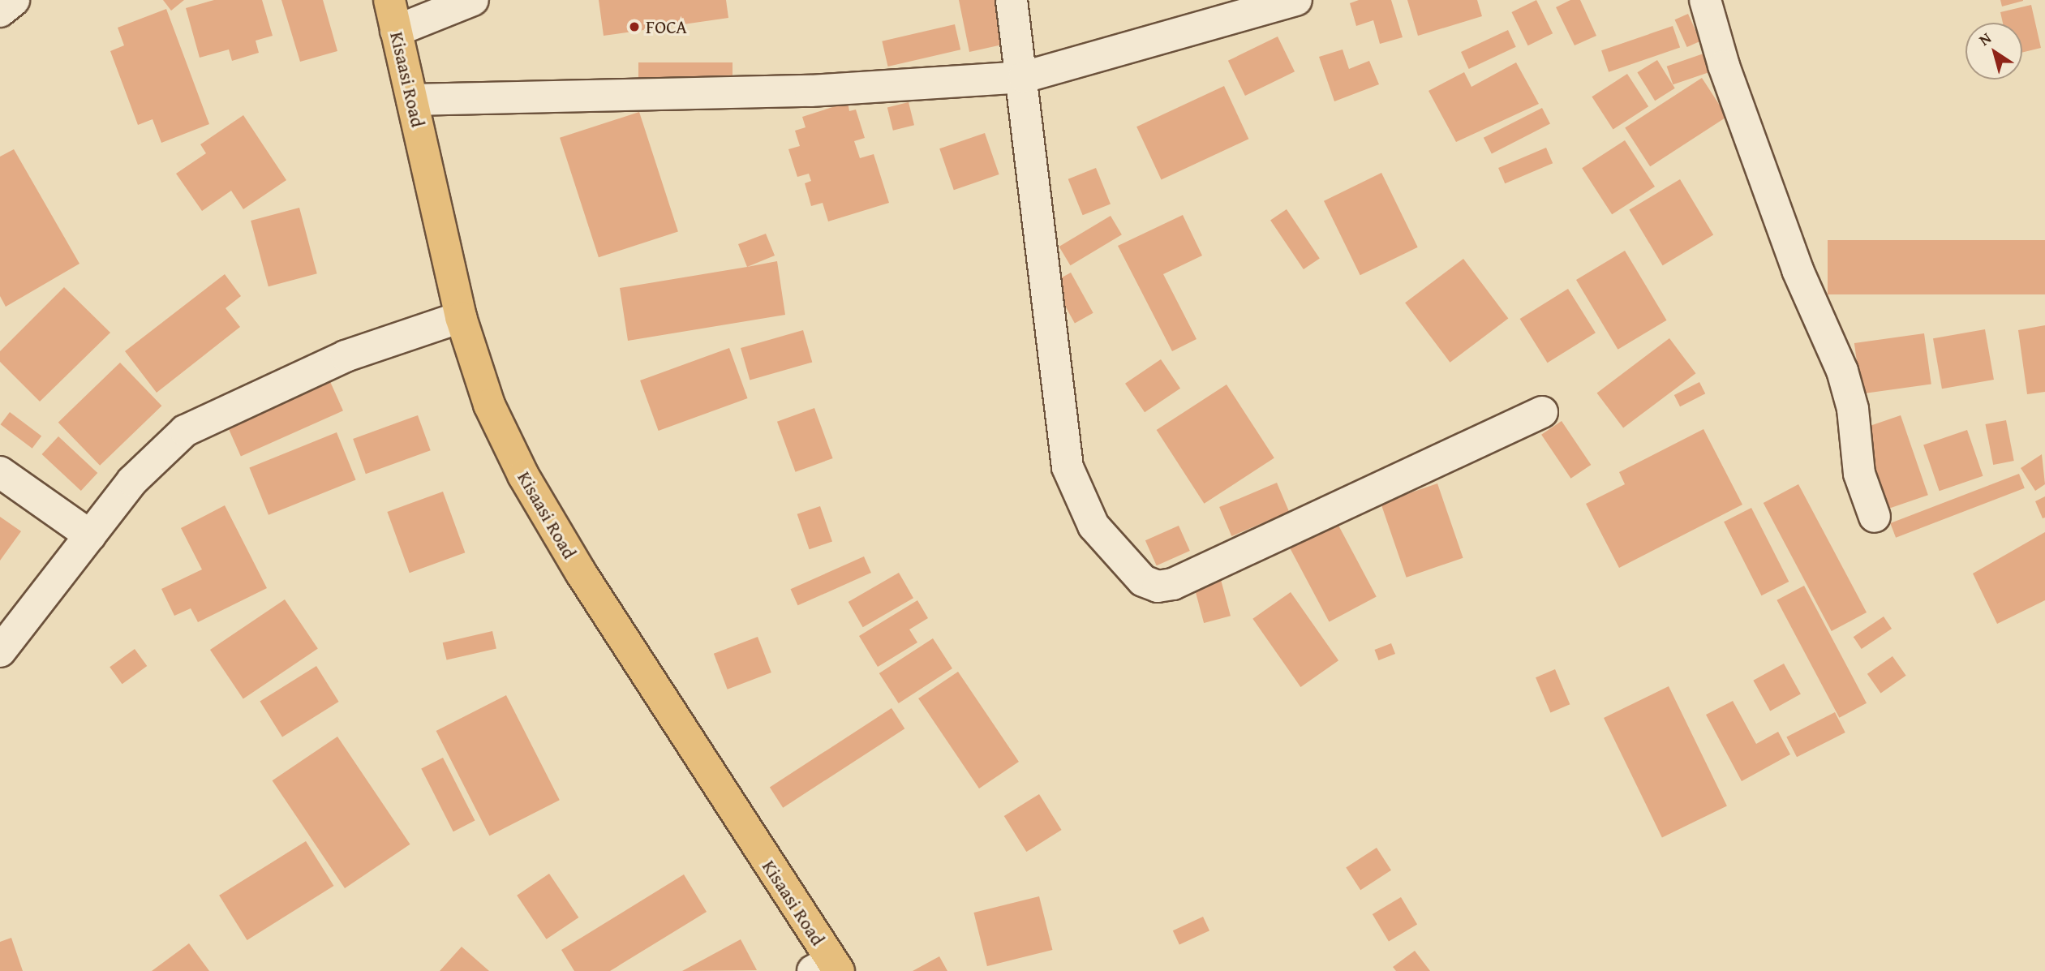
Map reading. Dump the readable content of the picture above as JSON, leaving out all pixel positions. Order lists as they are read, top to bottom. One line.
{"streets":{"main road":["Kisaasi Road"]},"places":["FOCA"],"north":"top left"}
